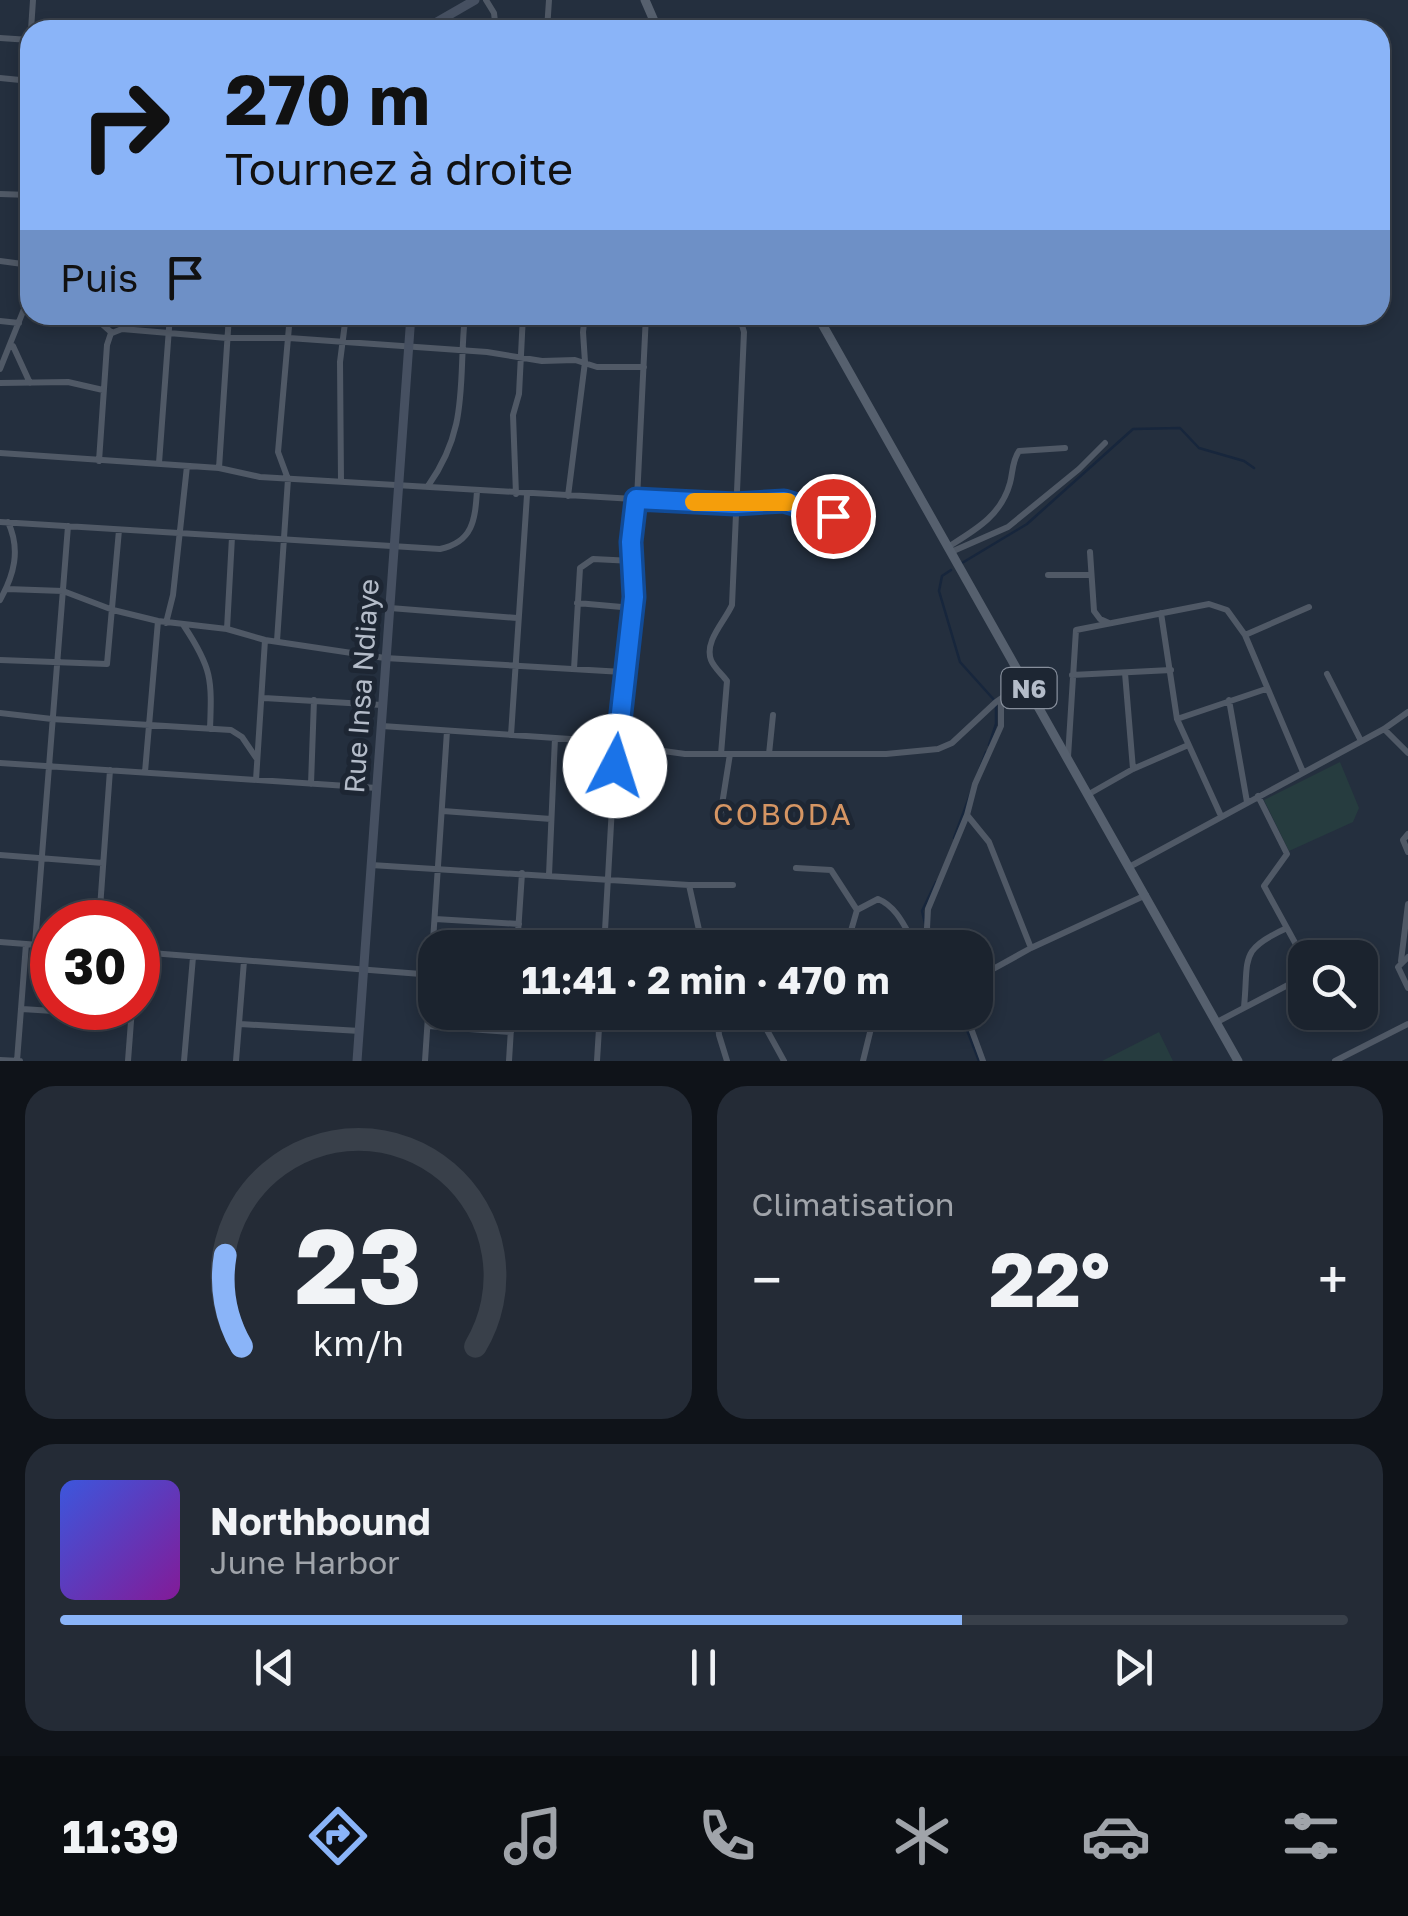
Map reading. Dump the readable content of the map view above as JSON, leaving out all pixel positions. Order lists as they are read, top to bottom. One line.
{"streets":{"main road":["Rue Insa Ndiaye","N6"]},"districts":["COBODA"],"page":{"turn":["270 m","Tournez à droite"],"then":"Puis","limit":"30","trip":"11:41 · 2 min · 470 m","tile":"Climatisation","heat":["−","22°","+"],"song":["Northbound","June Harbor"],"tabs":"11:39","gauge":["23","km/h"]}}
